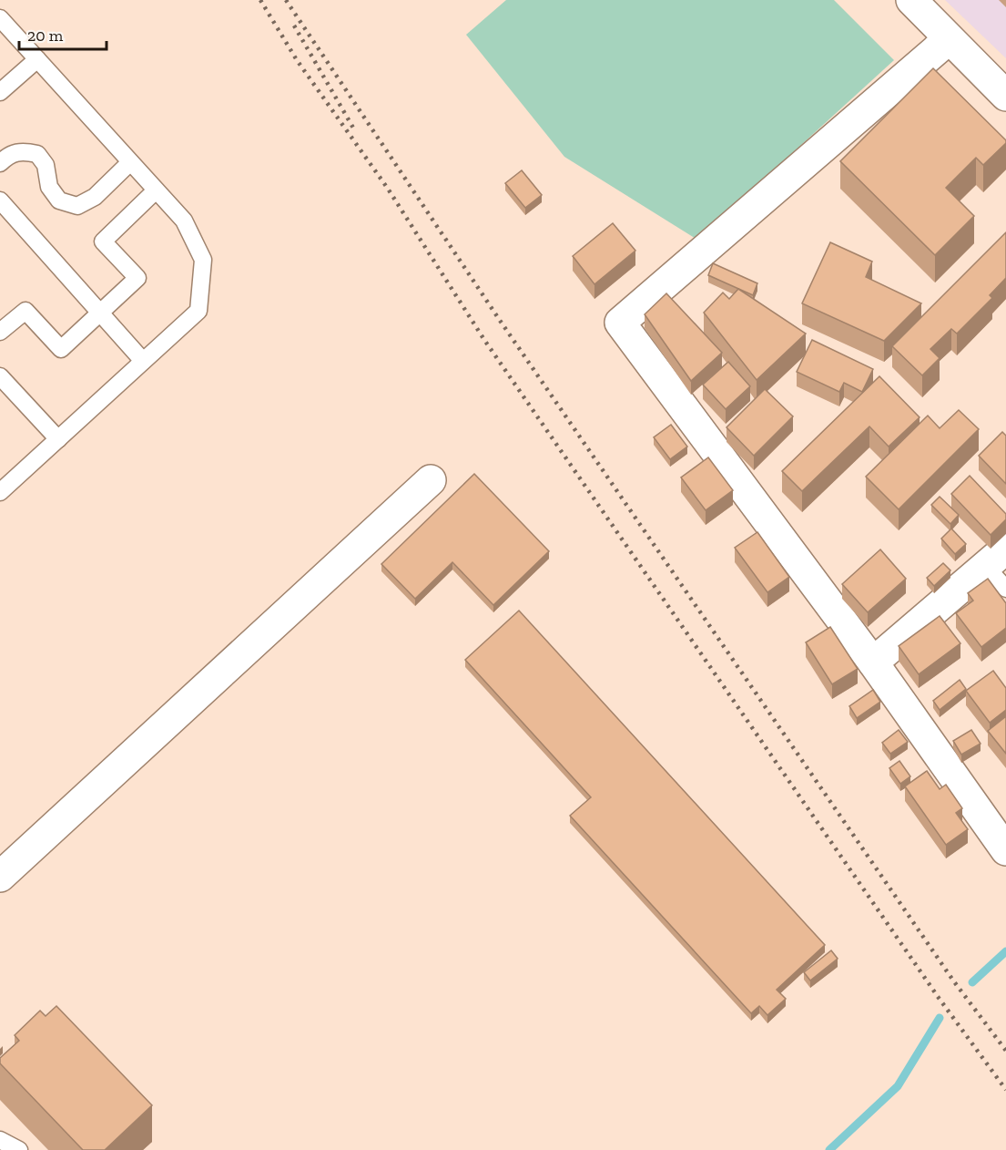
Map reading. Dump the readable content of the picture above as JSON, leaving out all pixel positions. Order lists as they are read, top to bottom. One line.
{"scale_bar":"20 m"}
